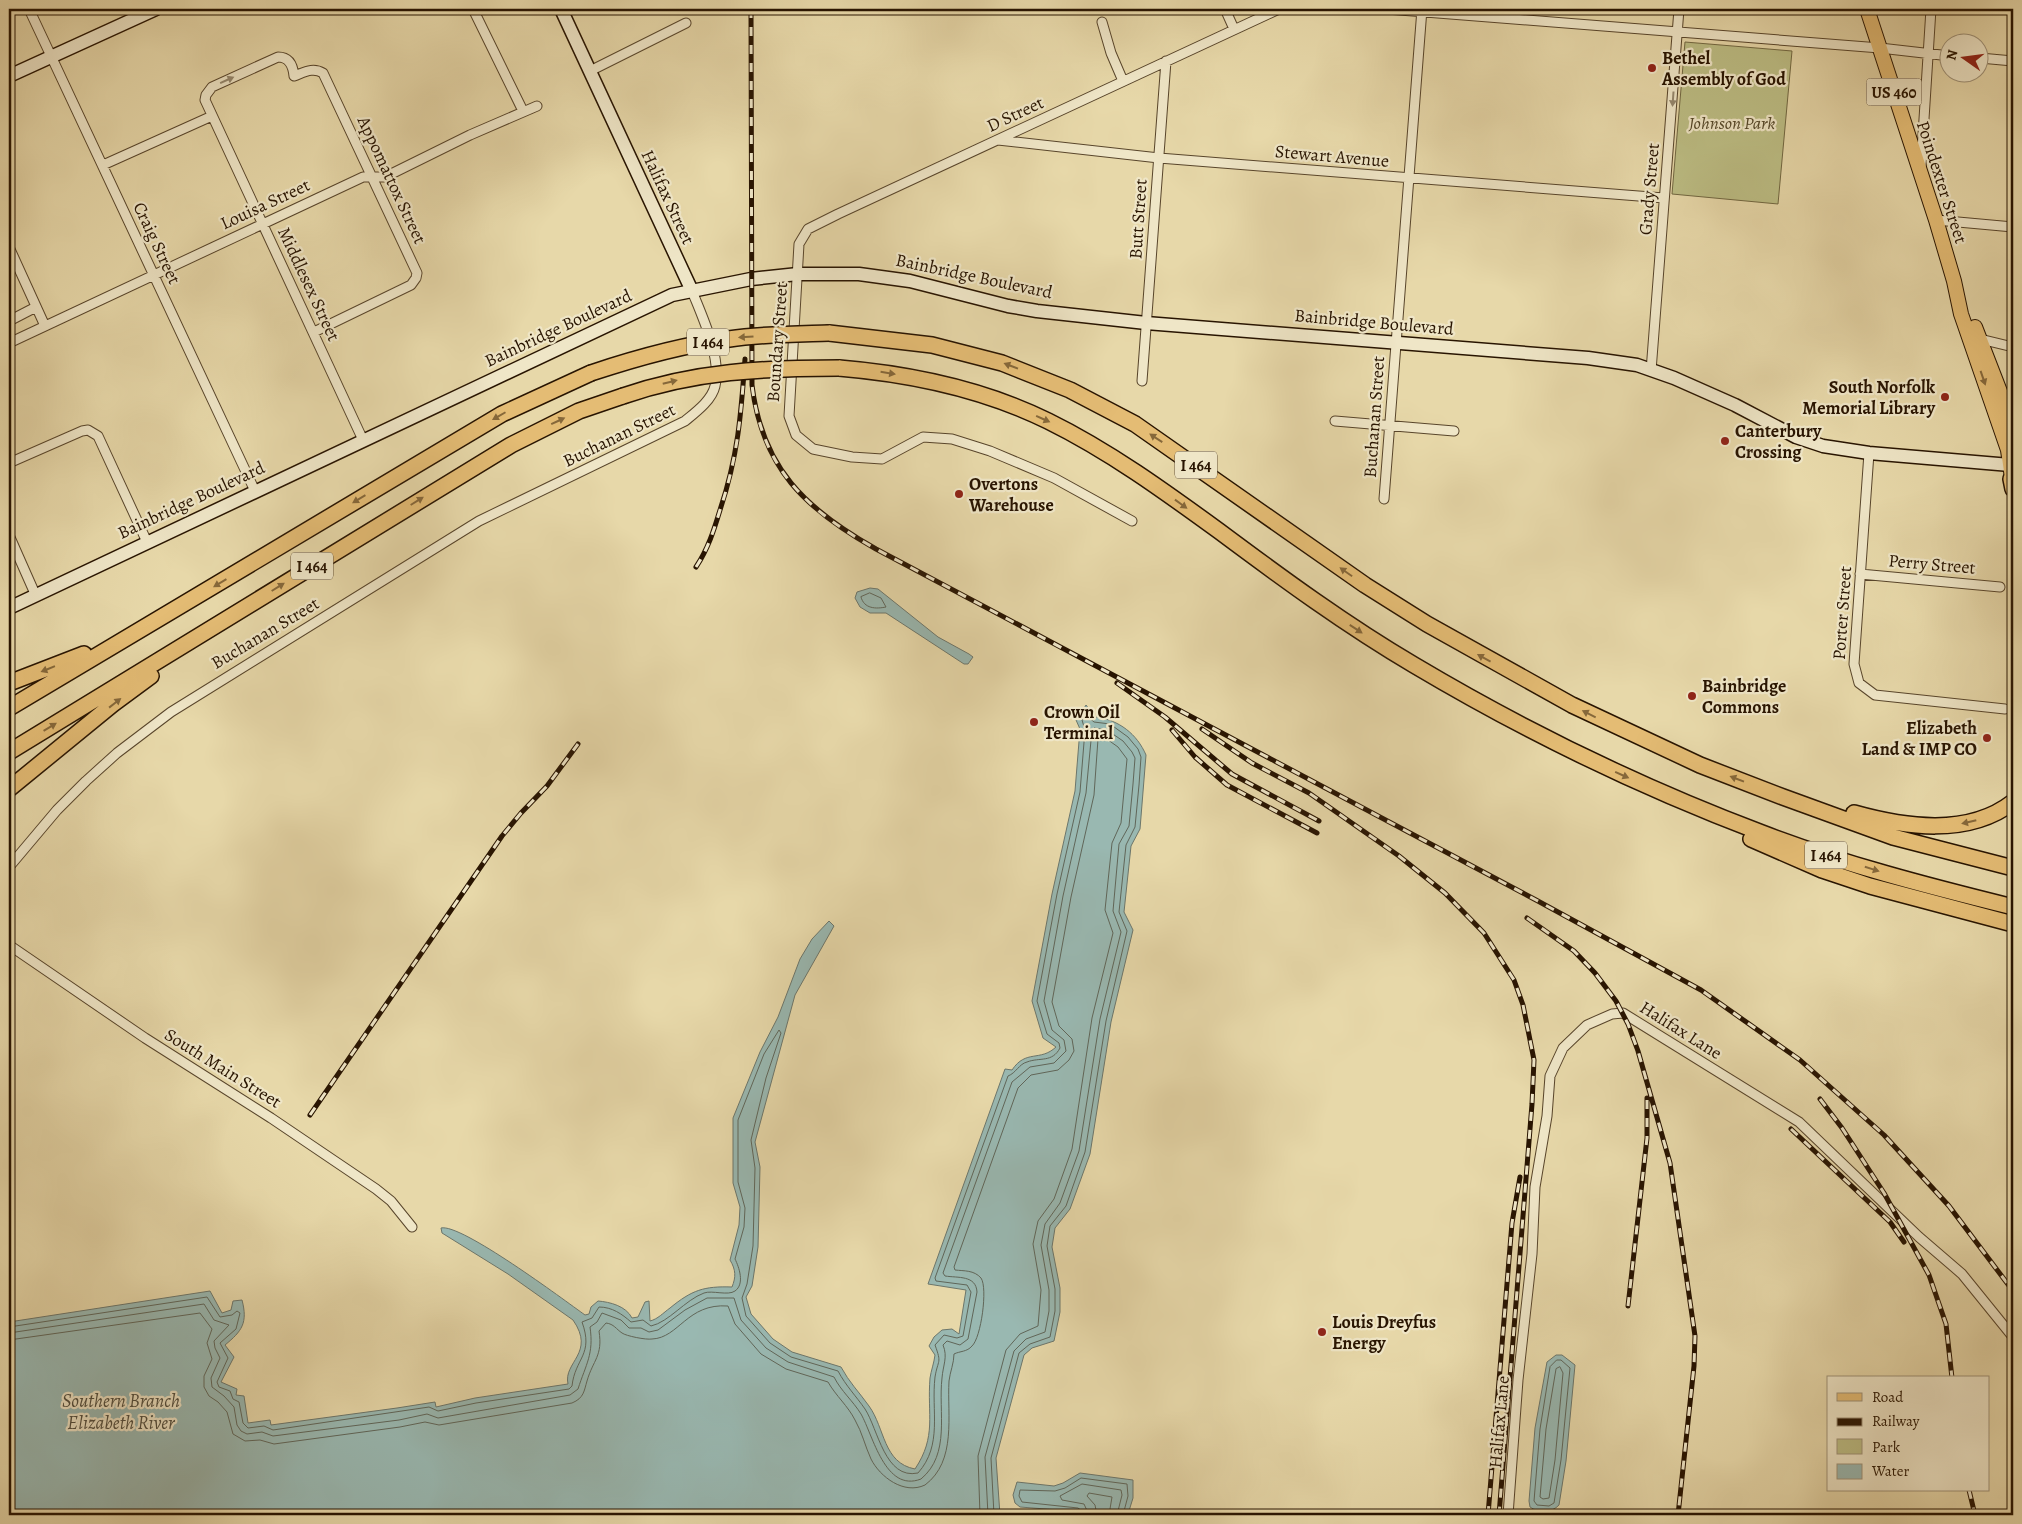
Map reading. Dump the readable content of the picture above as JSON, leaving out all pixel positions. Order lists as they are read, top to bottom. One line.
{"streets":{"highway":["I 464"],"main road":["US 460","Poindexter Street"],"street":["D Street","Stewart Avenue","Appomattox Street","Grady Street","Halifax Street","Louisa Street","Butt Street","Craig Street","Bainbridge Boulevard","Middlesex Street","Boundary Street","Buchanan Street","Perry Street","Porter Street","Halifax Lane","South Main Street"]},"crossings":[["D Street","Stewart Avenue"],["D Street","Butt Street"],["D Street","Bainbridge Boulevard"],["D Street","Boundary Street"],["Stewart Avenue","Grady Street"],["Stewart Avenue","Butt Street"],["Stewart Avenue","Buchanan Street"],["Appomattox Street","Louisa Street"],["Appomattox Street","Middlesex Street"],["Poindexter Street","Bainbridge Boulevard"],["Grady Street","Bainbridge Boulevard"],["Halifax Street","Bainbridge Boulevard"],["Halifax Street","Buchanan Street"],["Louisa Street","Craig Street"],["Louisa Street","Middlesex Street"],["Butt Street","Bainbridge Boulevard"],["Craig Street","Bainbridge Boulevard"],["Bainbridge Boulevard","Middlesex Street"],["Bainbridge Boulevard","Boundary Street"],["Bainbridge Boulevard","Buchanan Street"],["Bainbridge Boulevard","Porter Street"],["Perry Street","Porter Street"]],"one_way":["Grady Street"],"water":["Southern Branch Elizabeth River"],"parks":["Johnson Park"],"places":["Bethel Assembly of God","South Norfolk Memorial Library","Canterbury Crossing","Overtons Warehouse","Bainbridge Commons","Crown Oil Terminal","Elizabeth Land & IMP CO","Louis Dreyfus Energy"],"legend":["Road","Railway","Park","Water"],"north":"left"}
